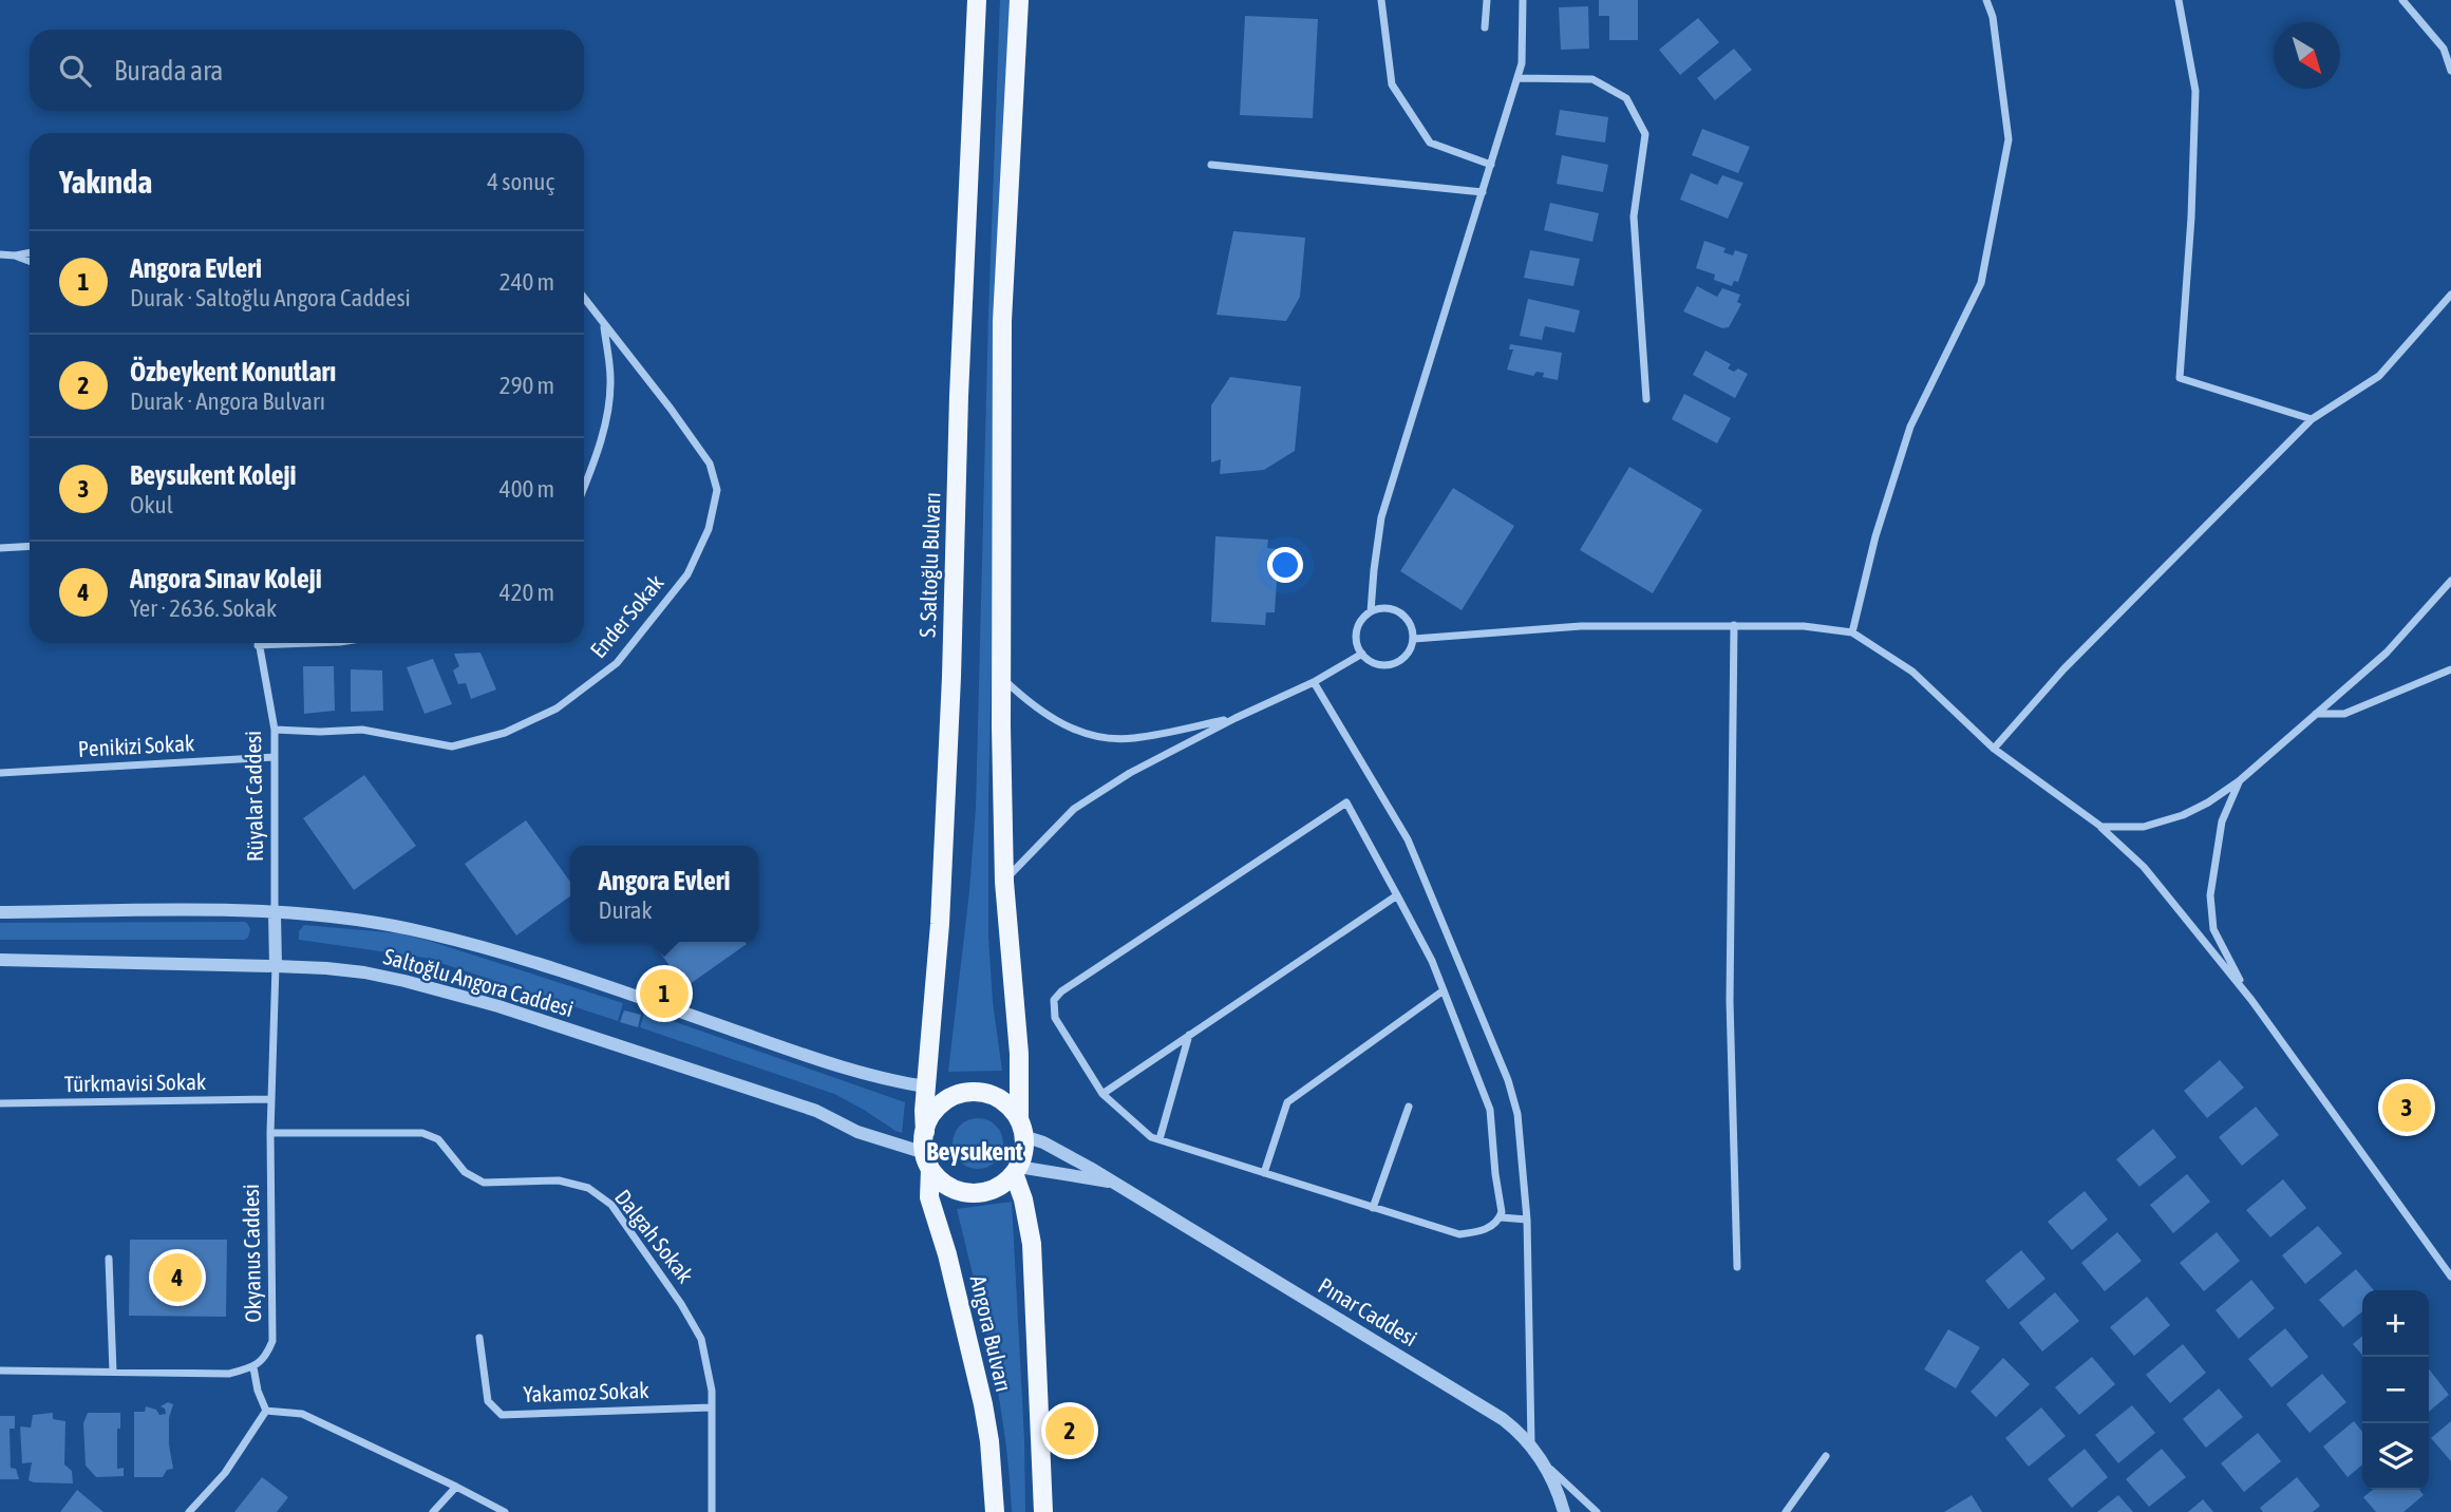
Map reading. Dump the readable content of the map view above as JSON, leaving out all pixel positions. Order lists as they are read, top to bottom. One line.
{"streets":{"main road":["S. Saltoğlu Bulvarı","Angora Bulvarı"],"street":["Ender Sokak","Penikizi Sokak","Rüyalar Caddesi","Saltoğlu Angora Caddesi","Türkmavisi Sokak","Dalgah Sokak","Okyanus Caddesi","Pınar Caddesi","Yakamoz Sokak"]},"crossings":[["S. Saltoğlu Bulvarı","Saltoğlu Angora Caddesi"],["S. Saltoğlu Bulvarı","Pınar Caddesi"],["S. Saltoğlu Bulvarı","Angora Bulvarı"],["Ender Sokak","Rüyalar Caddesi"],["Penikizi Sokak","Rüyalar Caddesi"],["Rüyalar Caddesi","Saltoğlu Angora Caddesi"],["Saltoğlu Angora Caddesi","Okyanus Caddesi"],["Saltoğlu Angora Caddesi","Pınar Caddesi"],["Saltoğlu Angora Caddesi","Angora Bulvarı"],["Türkmavisi Sokak","Okyanus Caddesi"],["Dalgah Sokak","Okyanus Caddesi"],["Dalgah Sokak","Yakamoz Sokak"],["Pınar Caddesi","Angora Bulvarı"]],"districts":["Beysukent"],"north":"bottom right","page":{"search":"Burada ara","heading":["Yakında","4 sonuç"],"list":[{"mark":"1","name":"Angora Evleri","note":"Durak · Saltoğlu Angora Caddesi","value":"240 m"},{"mark":"2","name":"Özbeykent Konutları","note":"Durak · Angora Bulvarı","value":"290 m"},{"mark":"3","name":"Beysukent Koleji","note":"Okul","value":"400 m"},{"mark":"4","name":"Angora Sınav Koleji","note":"Yer · 2636. Sokak","value":"420 m"}],"popup":["Angora Evleri","Durak"],"pins":["1","3","4","2"],"map_buttons":["+","−"]}}
